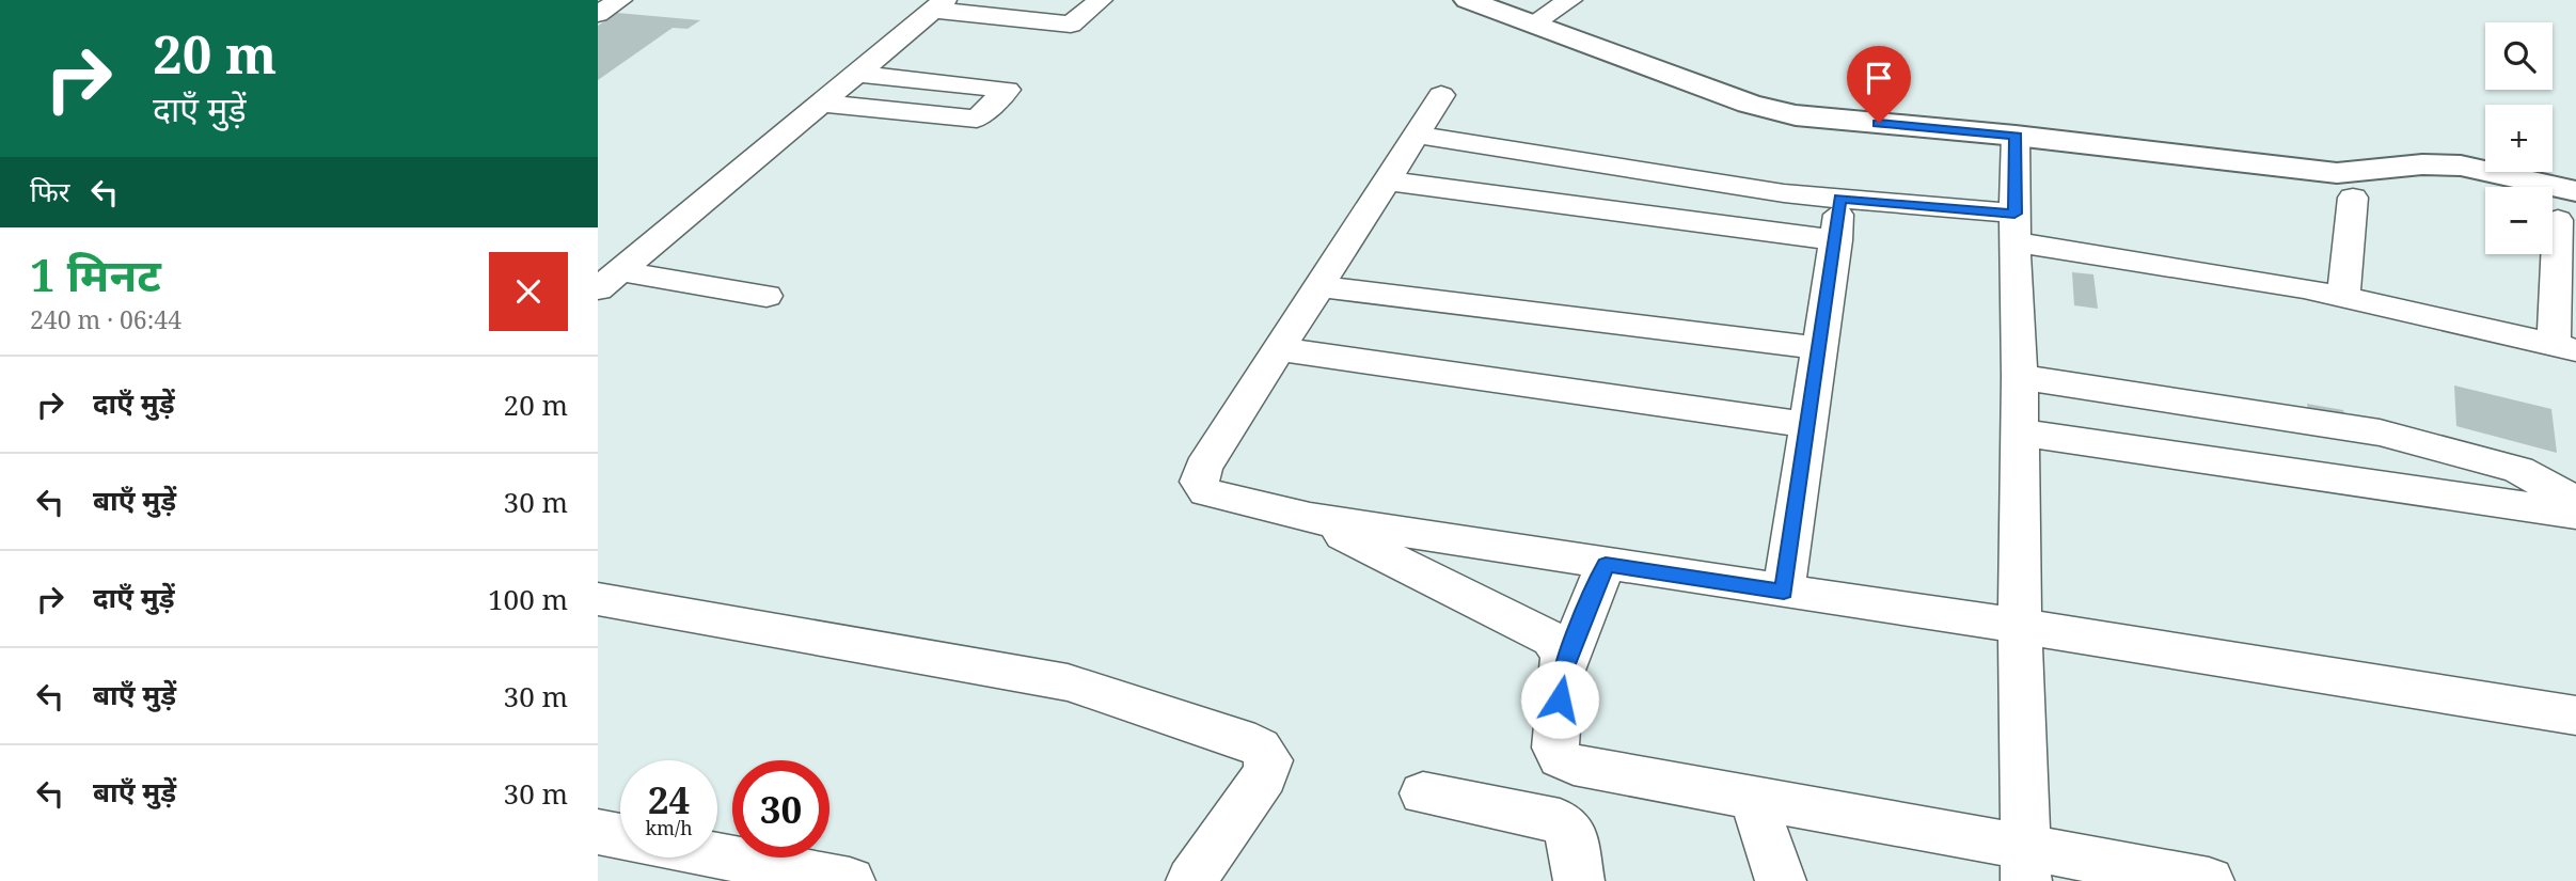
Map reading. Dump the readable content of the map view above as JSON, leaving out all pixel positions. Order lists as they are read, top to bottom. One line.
{"page":{"turn":["20 m","दाएँ मुड़ें"],"map_buttons":["+","−"],"then":"फिर","heading":["1 मिनट","240 m · 06:44"],"list":[{"name":"दाएँ मुड़ें","value":"20 m"},{"name":"बाएँ मुड़ें","value":"30 m"},{"name":"दाएँ मुड़ें","value":"100 m"},{"name":"बाएँ मुड़ें","value":"30 m"},{"name":"बाएँ मुड़ें","value":"30 m"}],"speed":"24 km/h","limit":"30"}}
